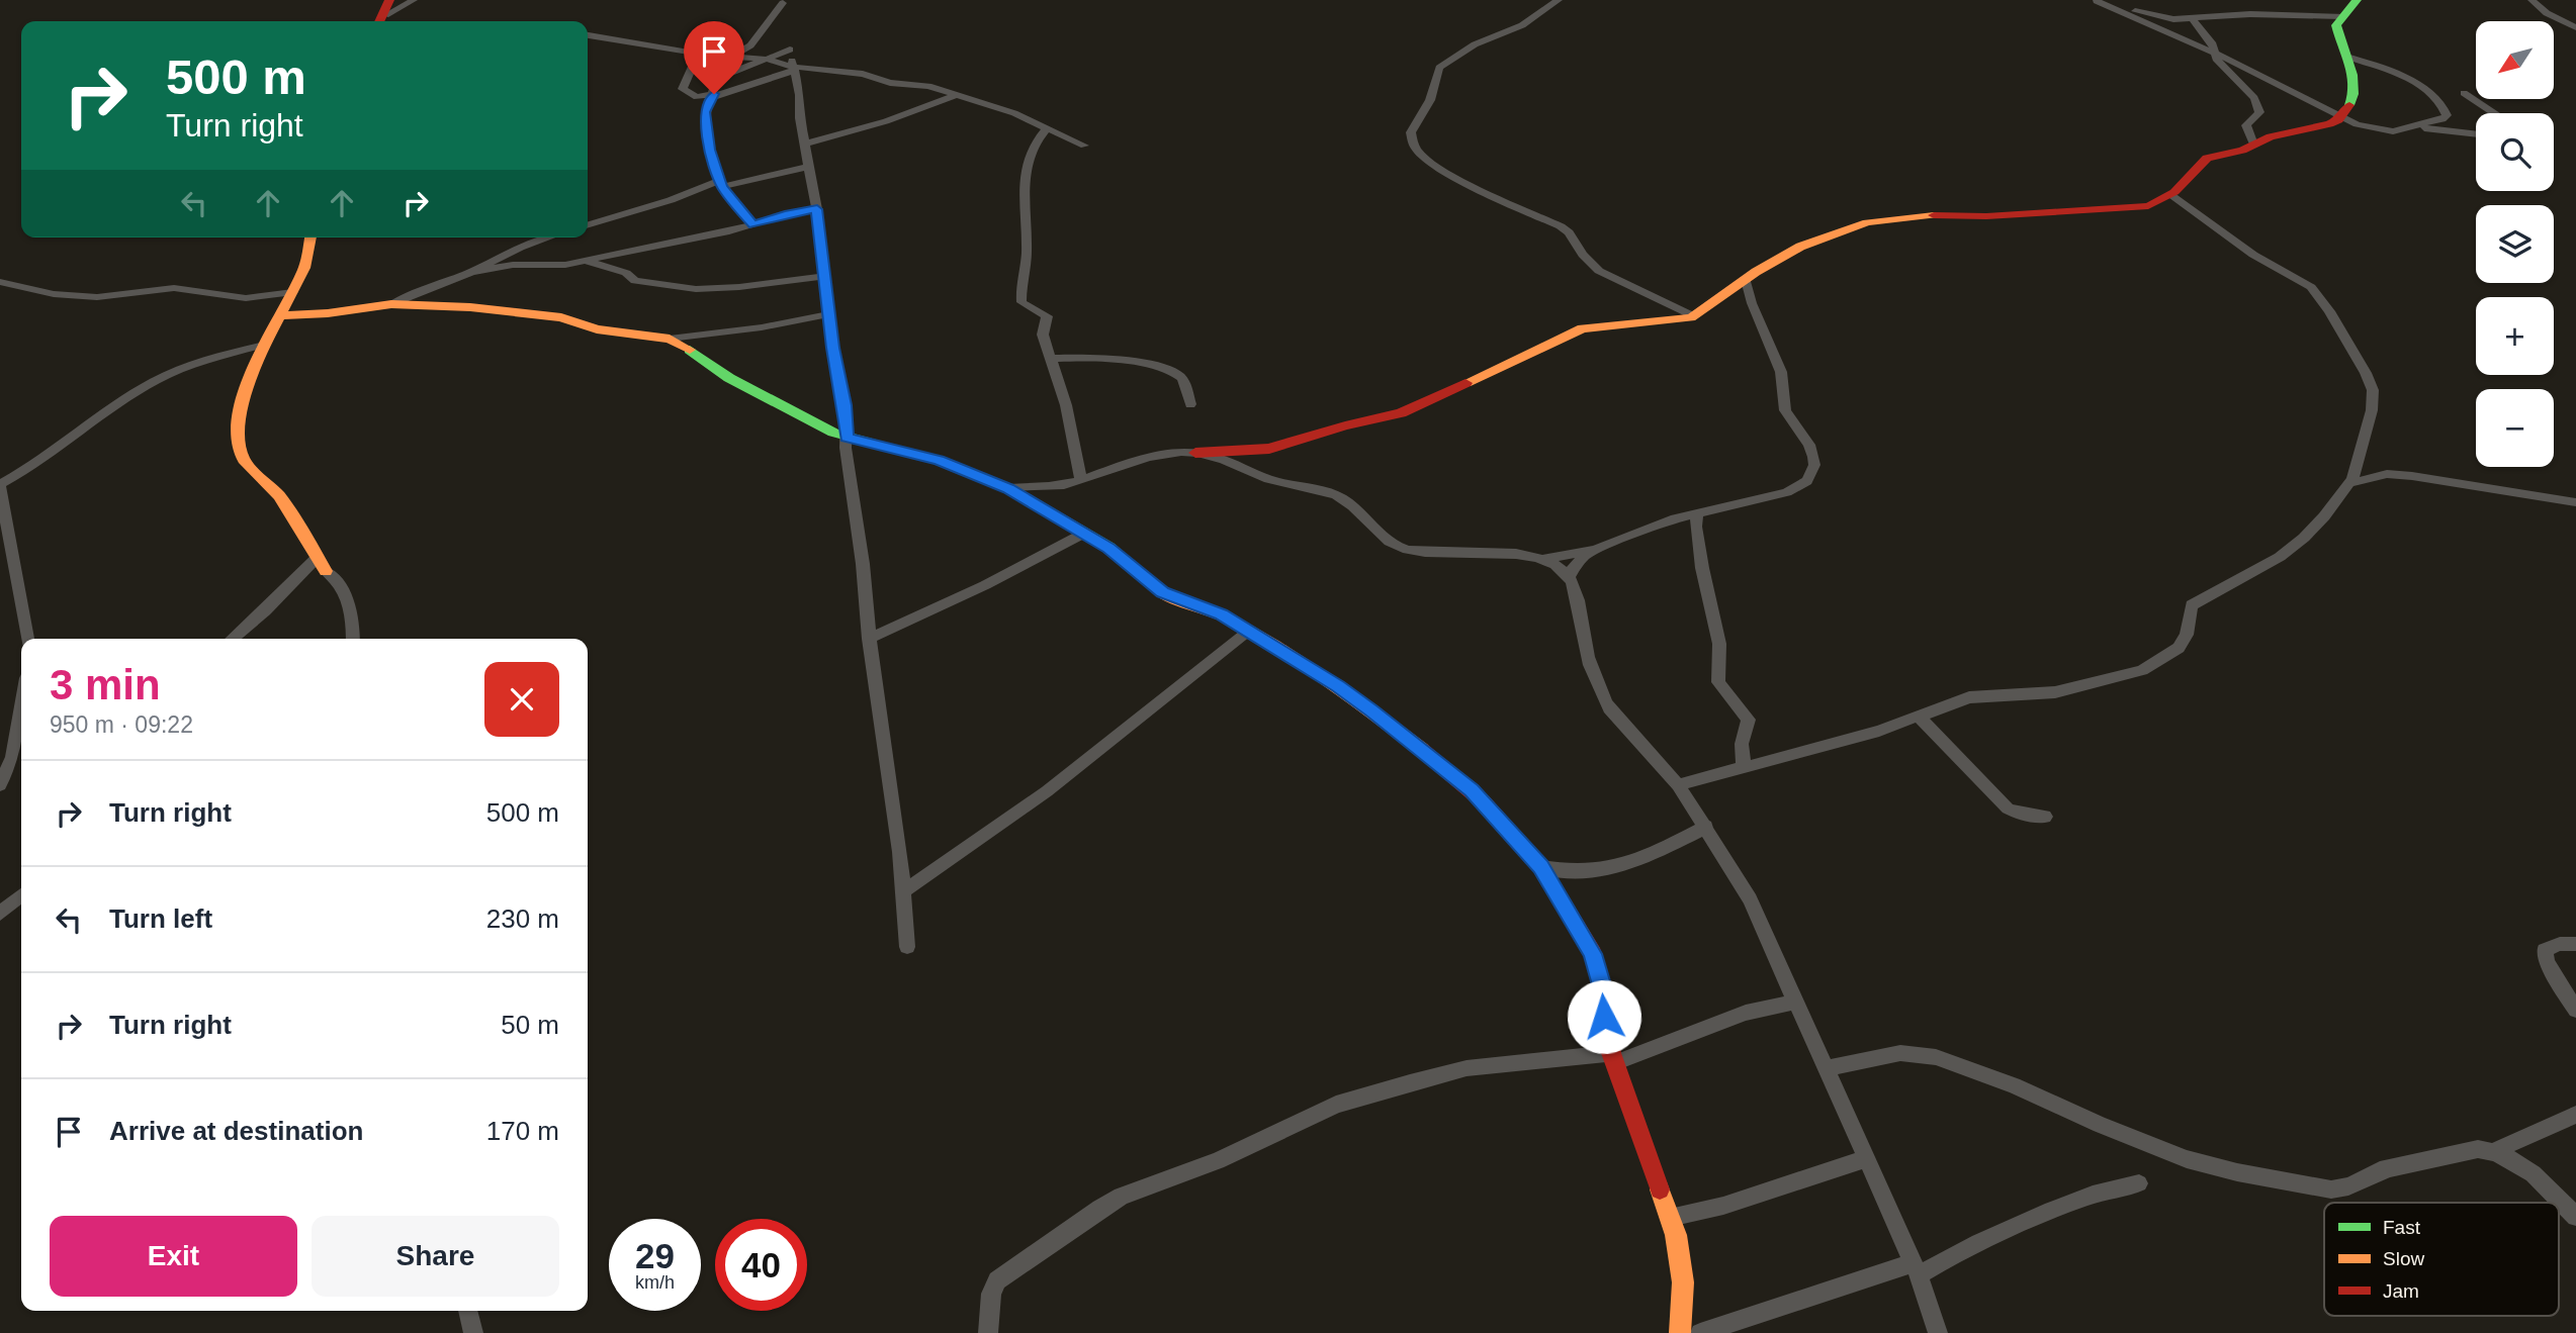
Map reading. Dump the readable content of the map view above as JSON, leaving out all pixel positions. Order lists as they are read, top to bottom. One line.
{"legend":["Fast","Slow","Jam"],"north":"bottom left","page":{"map_buttons":["+","−"],"turn":["500 m","Turn right"],"heading":["3 min","950 m · 09:22"],"list":[{"name":"Turn right","value":"500 m"},{"name":"Turn left","value":"230 m"},{"name":"Turn right","value":"50 m"},{"name":"Arrive at destination","value":"170 m"}],"buttons":["Exit","Share"],"speed":"29 km/h","limit":"40"}}
